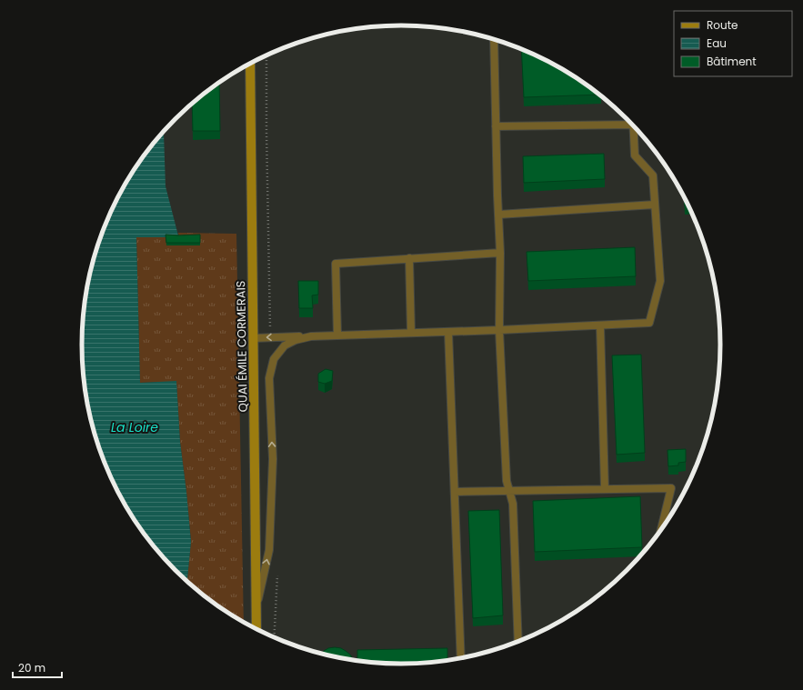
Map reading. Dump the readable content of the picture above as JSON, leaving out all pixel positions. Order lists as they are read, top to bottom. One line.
{"streets":{"main road":["QUAI ÉMILE CORMERAIS"]},"water":["La Loire"],"legend":["Route","Eau","Bâtiment"],"scale_bar":"20 m"}
